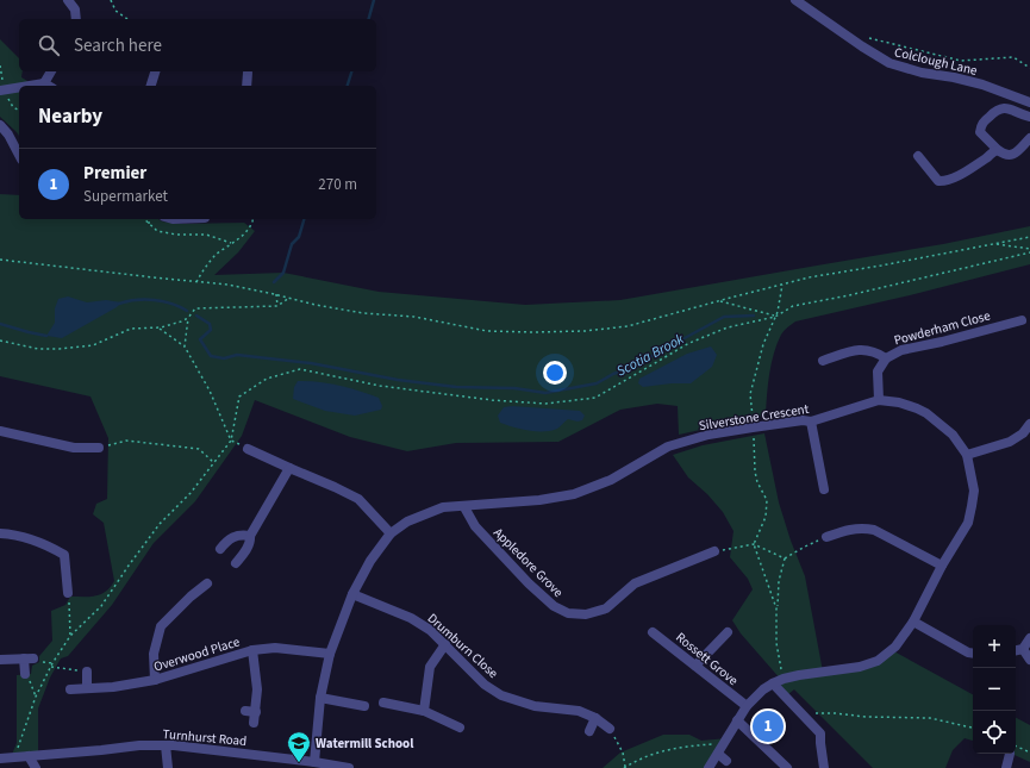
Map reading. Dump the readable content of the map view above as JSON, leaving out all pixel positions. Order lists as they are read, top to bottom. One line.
{"streets":{"street":["Colclough Lane","Powderham Close","Silverstone Crescent","Appledore Grove","Drumburn Close","Overwood Place","Rossett Grove","Turnhurst Road"]},"crossings":[["Powderham Close","Silverstone Crescent"],["Silverstone Crescent","Appledore Grove"],["Silverstone Crescent","Drumburn Close"],["Silverstone Crescent","Overwood Place"],["Silverstone Crescent","Rossett Grove"],["Silverstone Crescent","Turnhurst Road"]],"water":["Scotia Brook"],"places":{"school or university":["Watermill School"]},"page":{"search":"Search here","heading":"Nearby","list":[{"mark":"1","name":"Premier","note":"Supermarket","value":"270 m"}],"map_buttons":["+","−"],"pins":"1"}}
